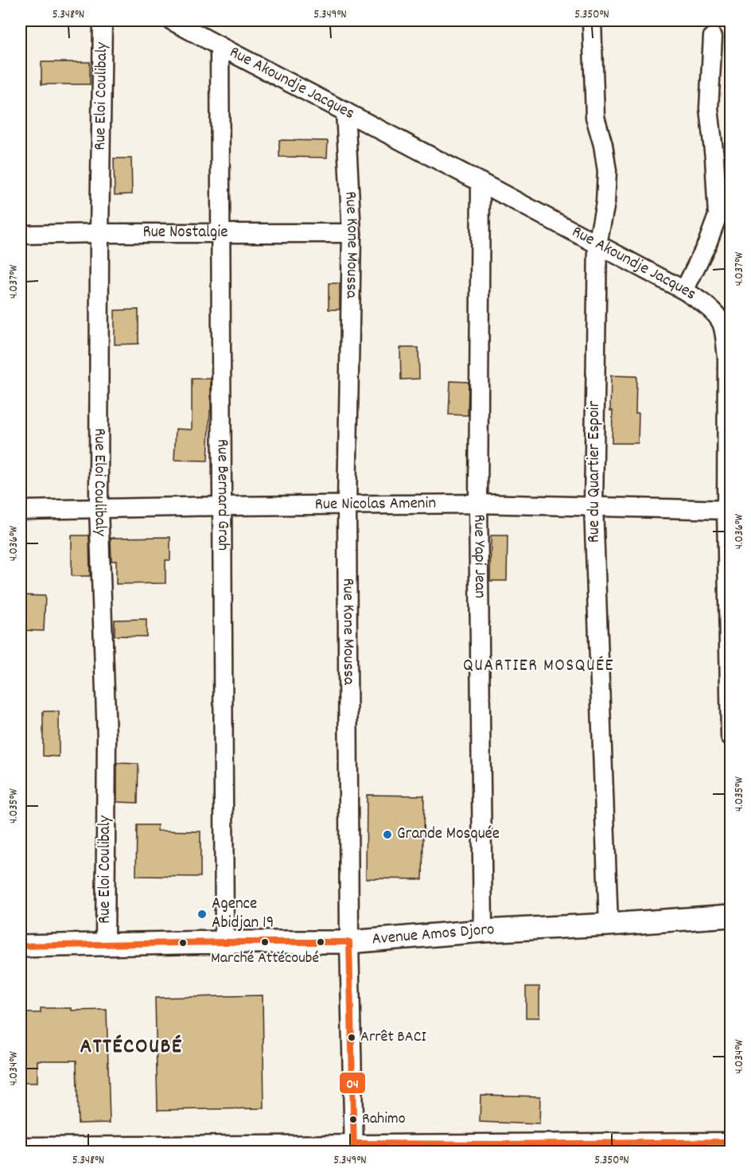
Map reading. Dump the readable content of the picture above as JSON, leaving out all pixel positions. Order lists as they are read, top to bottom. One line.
{"streets":{"street":["Rue Akoundje Jacques","Rue Eloi Coulibaly","Rue Nostalgie","Rue Kone Moussa","Rue du Quartier Espoir","Rue Bernard Grah","Rue Nicolas Amenin","Rue Yapi Jean","Avenue Amos Djoro"]},"crossings":[["Rue Akoundje Jacques","Rue Kone Moussa"],["Rue Akoundje Jacques","Rue du Quartier Espoir"],["Rue Akoundje Jacques","Rue Bernard Grah"],["Rue Akoundje Jacques","Rue Nicolas Amenin"],["Rue Akoundje Jacques","Rue Yapi Jean"],["Rue Eloi Coulibaly","Rue Nostalgie"],["Rue Eloi Coulibaly","Rue Nicolas Amenin"],["Rue Eloi Coulibaly","Avenue Amos Djoro"],["Rue Nostalgie","Rue Kone Moussa"],["Rue Nostalgie","Rue Bernard Grah"],["Rue Kone Moussa","Rue Nicolas Amenin"],["Rue Kone Moussa","Avenue Amos Djoro"],["Rue du Quartier Espoir","Rue Nicolas Amenin"],["Rue du Quartier Espoir","Avenue Amos Djoro"],["Rue Bernard Grah","Rue Nicolas Amenin"],["Rue Bernard Grah","Avenue Amos Djoro"],["Rue Nicolas Amenin","Rue Yapi Jean"],["Rue Yapi Jean","Avenue Amos Djoro"]],"districts":["QUARTIER MOSQUÉE","ATTÉCOUBÉ"],"places":["Grande Mosquée","Agence Abidjan 19","Marché Attécoubé","Arrêt BACI","Rahimo"],"lines":["transit line 04"],"coordinates":["5.348°N","5.349°N","5.350°N","4.037°W","4.036°W","4.035°W","4.034°W"]}
